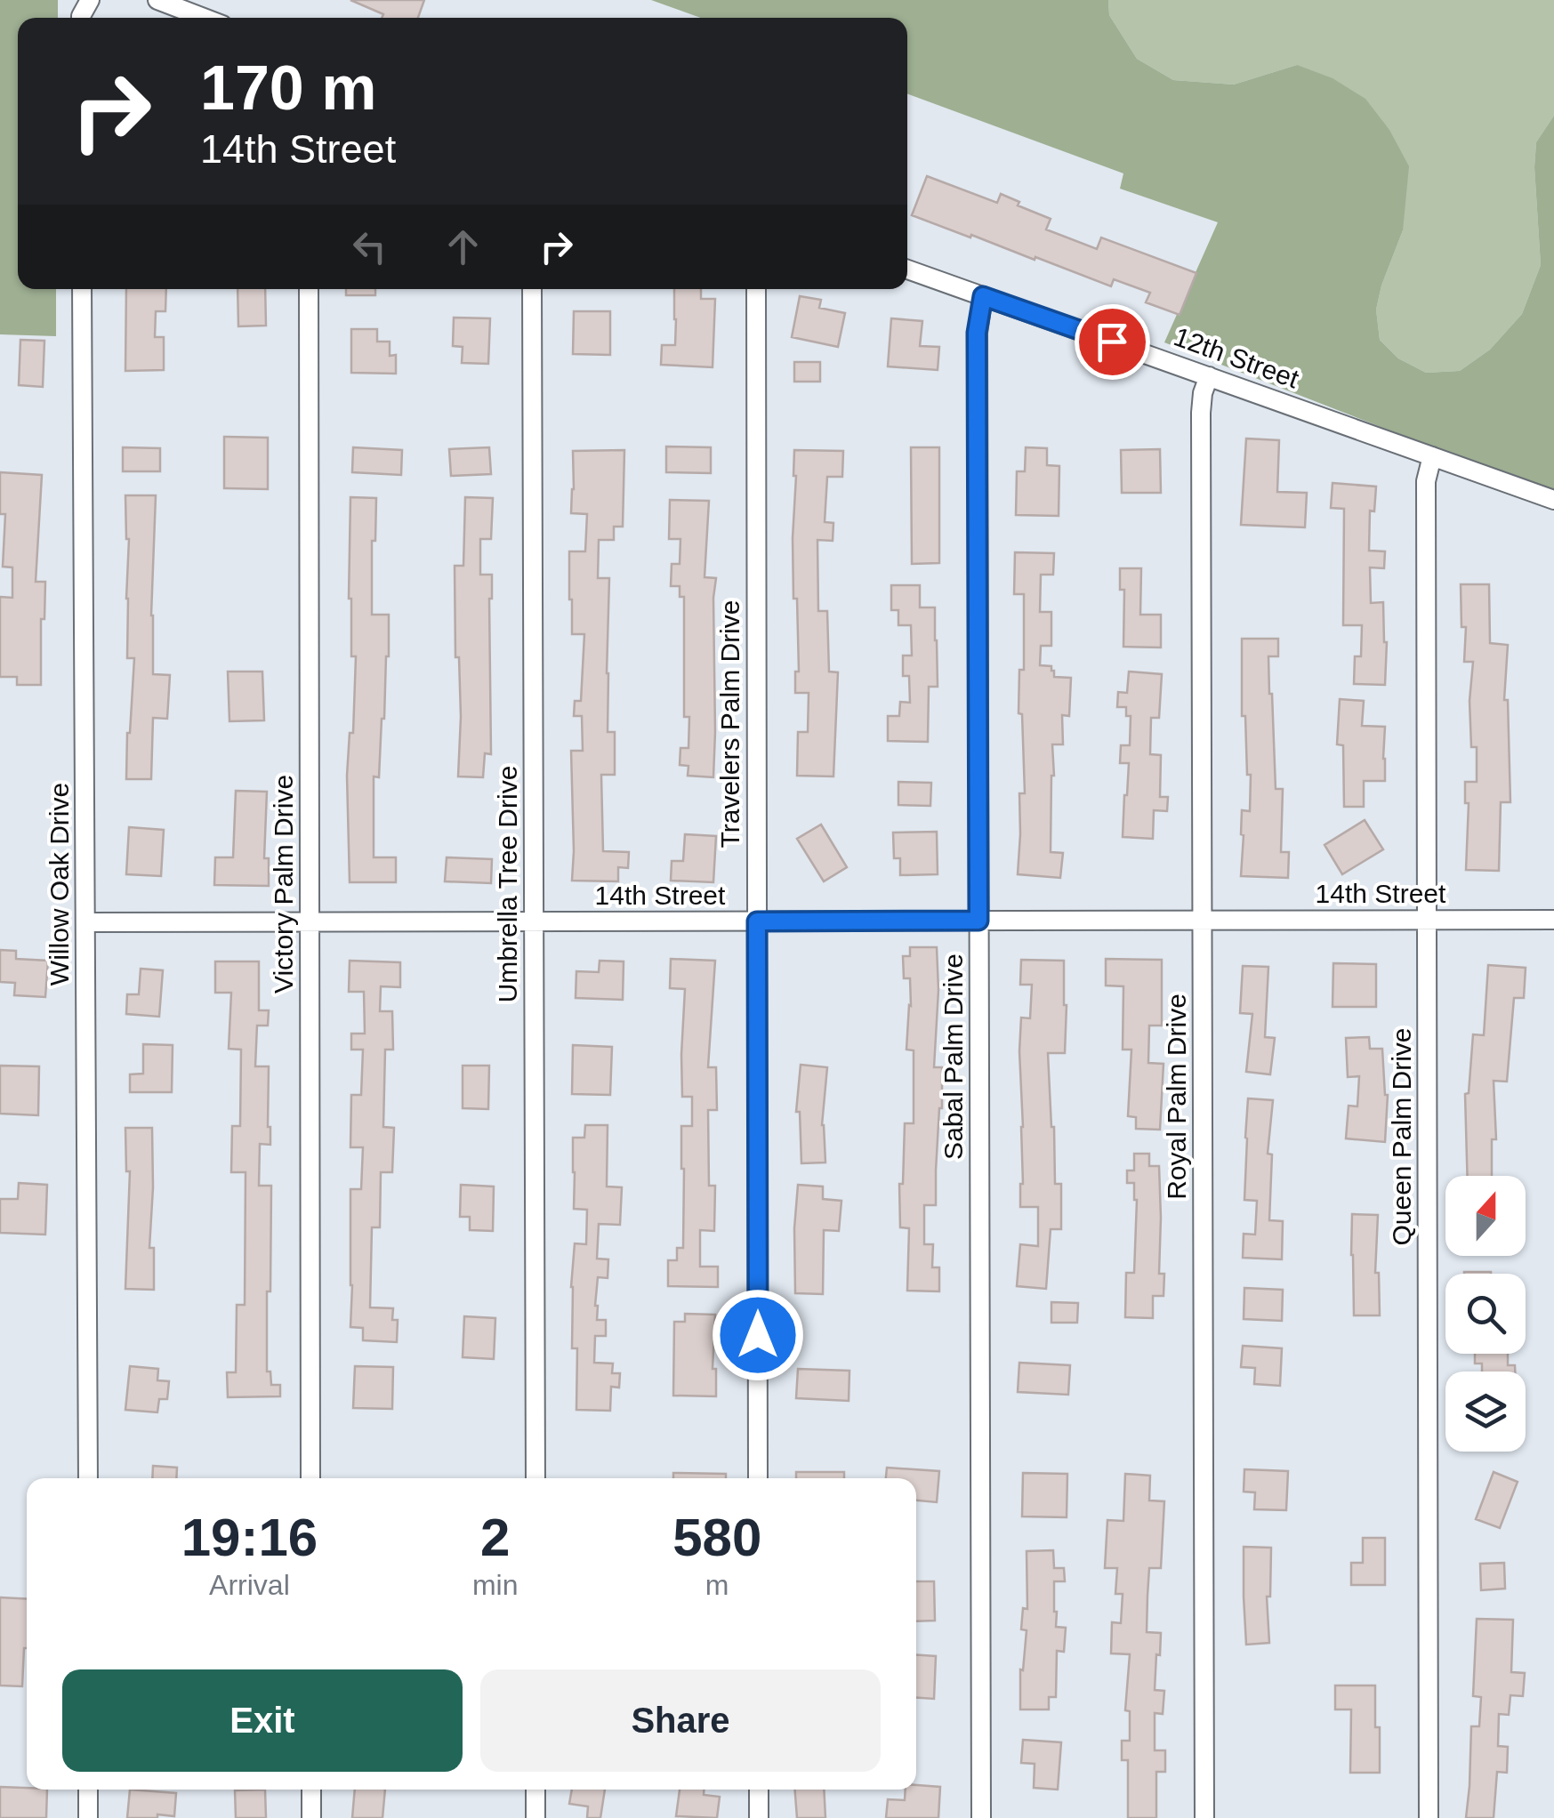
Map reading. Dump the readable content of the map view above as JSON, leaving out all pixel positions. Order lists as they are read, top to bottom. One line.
{"streets":{"street":["12th Street","Travelers Palm Drive","Willow Oak Drive","Victory Palm Drive","Umbrella Tree Drive","14th Street","Sabal Palm Drive","Royal Palm Drive","Queen Palm Drive"]},"crossings":[["12th Street","Sabal Palm Drive"],["12th Street","Royal Palm Drive"],["12th Street","Queen Palm Drive"],["Travelers Palm Drive","14th Street"],["Willow Oak Drive","14th Street"],["Victory Palm Drive","14th Street"],["Umbrella Tree Drive","14th Street"],["14th Street","Sabal Palm Drive"],["14th Street","Royal Palm Drive"],["14th Street","Queen Palm Drive"]],"north":"top","page":{"turn":["170 m","14th Street"],"eta":["19:16","Arrival","2","min","580","m"],"buttons":["Exit","Share"]}}
